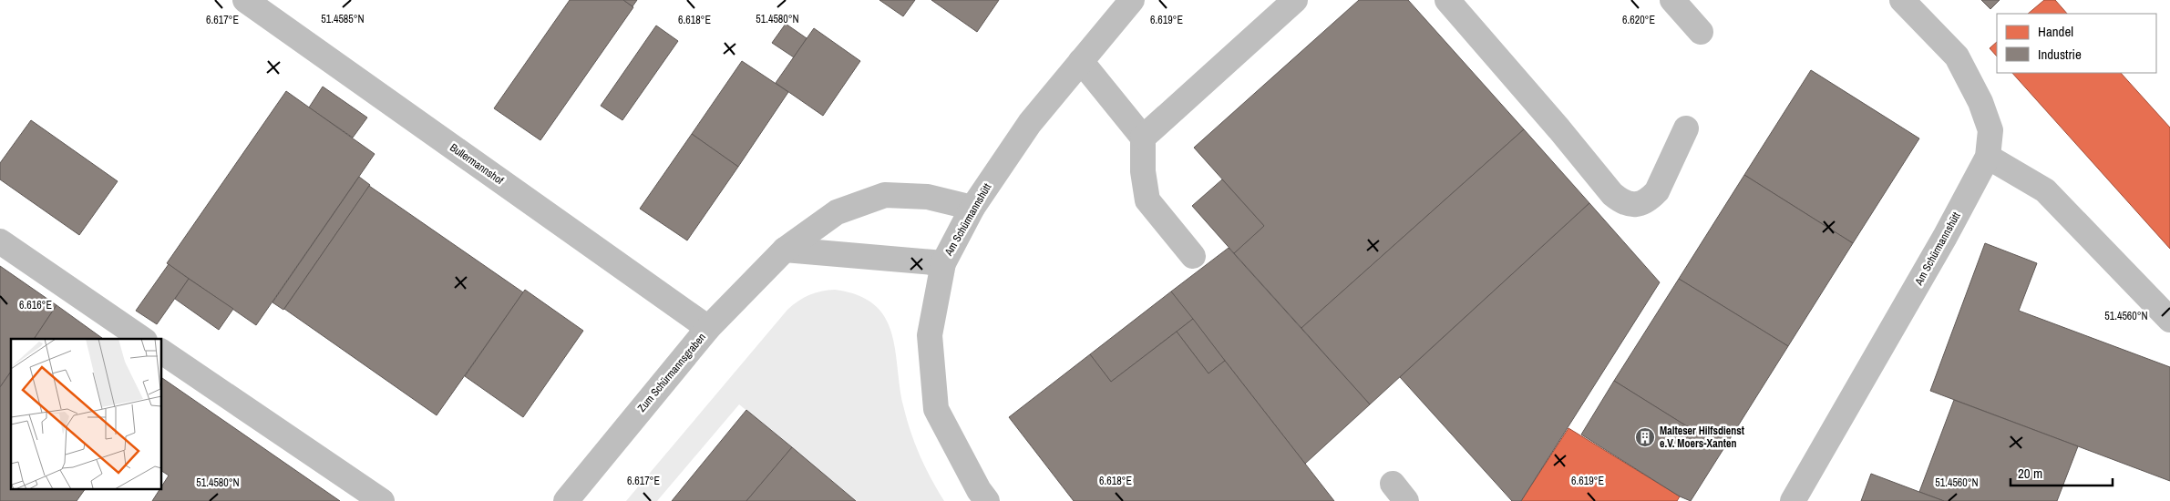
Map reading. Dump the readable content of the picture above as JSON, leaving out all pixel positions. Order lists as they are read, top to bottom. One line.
{"streets":{"street":["Bullermannshof","Am Schürmannshütt","Zum Schürmannsgraben"]},"crossings":[["Bullermannshof","Zum Schürmannsgraben"],["Am Schürmannshütt","Zum Schürmannsgraben"]],"places":{"building":["Malteser Hilfsdienst e.V. Moers-Xanten"]},"legend":["Handel","Industrie"],"scale_bar":"20 m","coordinates":["51.4585°N","51.4580°N","6.617°E","6.618°E","6.619°E","6.620°E","6.616°E","51.4560°N"]}
